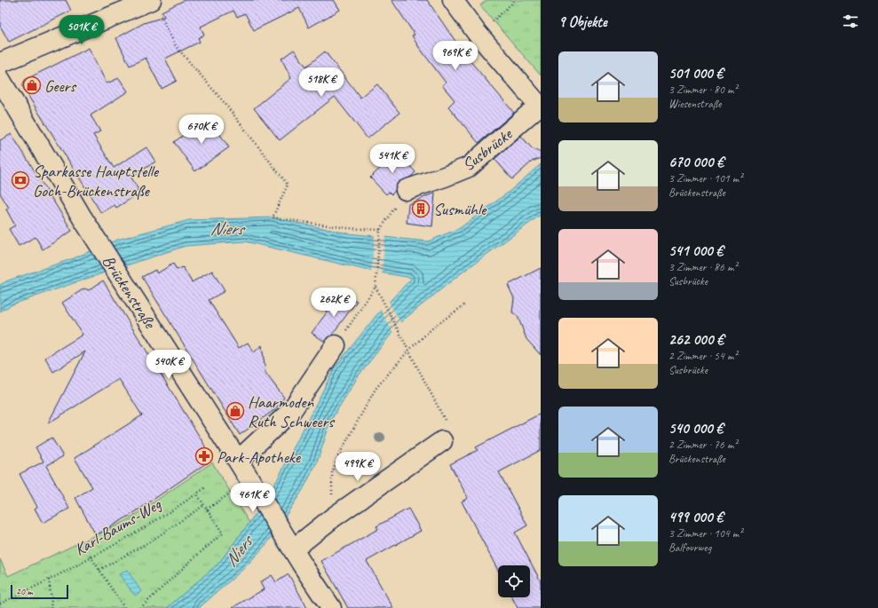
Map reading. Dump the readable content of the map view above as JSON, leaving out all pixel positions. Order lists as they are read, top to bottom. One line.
{"streets":{"street":["Susbrücke","Brückenstraße"],"path":["Karl-Baums-Weg"]},"water":["Niers"],"places":{"shop":["Geers","Haarmoden Ruth Schweers"],"bank":["Sparkasse Hauptstelle Goch-Brückenstraße"],"building":["Susmühle"],"pharmacy":["Park-Apotheke"]},"scale_bar":"20 m","page":{"heading":"9 Objekte","price":["501K €","969K €","518K €","670K €","541K €","262K €","540K €","499K €","461K €"],"list":[{"name":"501 000 €","note":"3 Zimmer · 80 m² · Wiesenstraße"},{"name":"670 000 €","note":"3 Zimmer · 101 m² · Brückenstraße"},{"name":"541 000 €","note":"3 Zimmer · 86 m² · Susbrücke"},{"name":"262 000 €","note":"2 Zimmer · 54 m² · Susbrücke"},{"name":"540 000 €","note":"2 Zimmer · 76 m² · Brückenstraße"},{"name":"499 000 €","note":"3 Zimmer · 104 m² · Balfourweg"}],"scale":"20 m"}}
